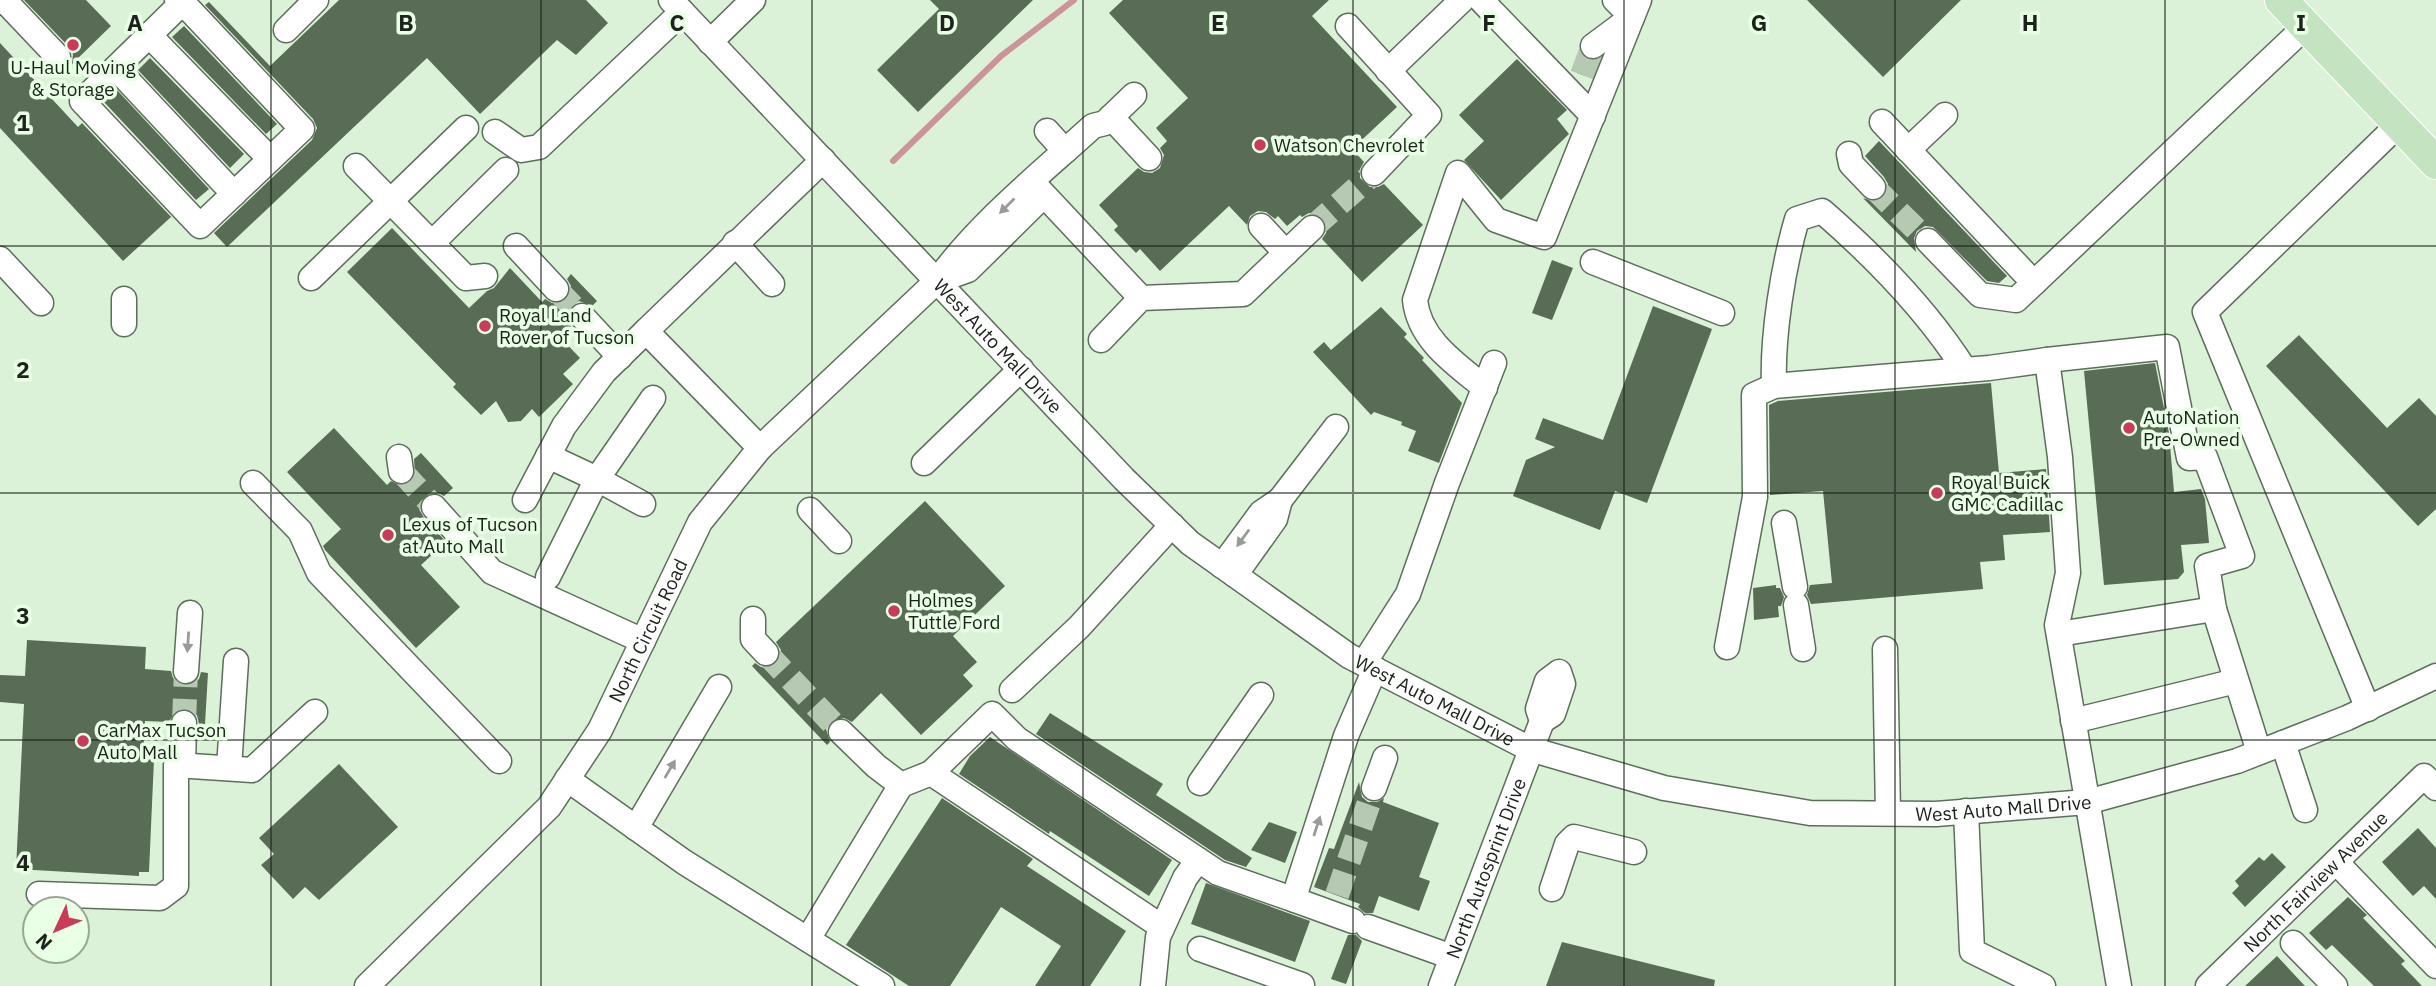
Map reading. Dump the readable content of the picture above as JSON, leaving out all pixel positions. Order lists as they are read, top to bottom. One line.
{"streets":{"street":["West Auto Mall Drive","North Circuit Road","North Autosprint Drive","North Fairview Avenue"]},"crossings":[["West Auto Mall Drive","North Circuit Road"],["West Auto Mall Drive","North Autosprint Drive"]],"places":["U-Haul Moving & Storage","Watson Chevrolet","Royal Land Rover of Tucson","AutoNation Pre-Owned","Royal Buick GMC Cadillac","Lexus of Tucson at Auto Mall","Holmes Tuttle Ford","CarMax Tucson Auto Mall"],"north":"bottom left","grid":{"columns":["A","B","C","D","E","F","G","H","I"],"rows":["1","2","3","4"]}}
